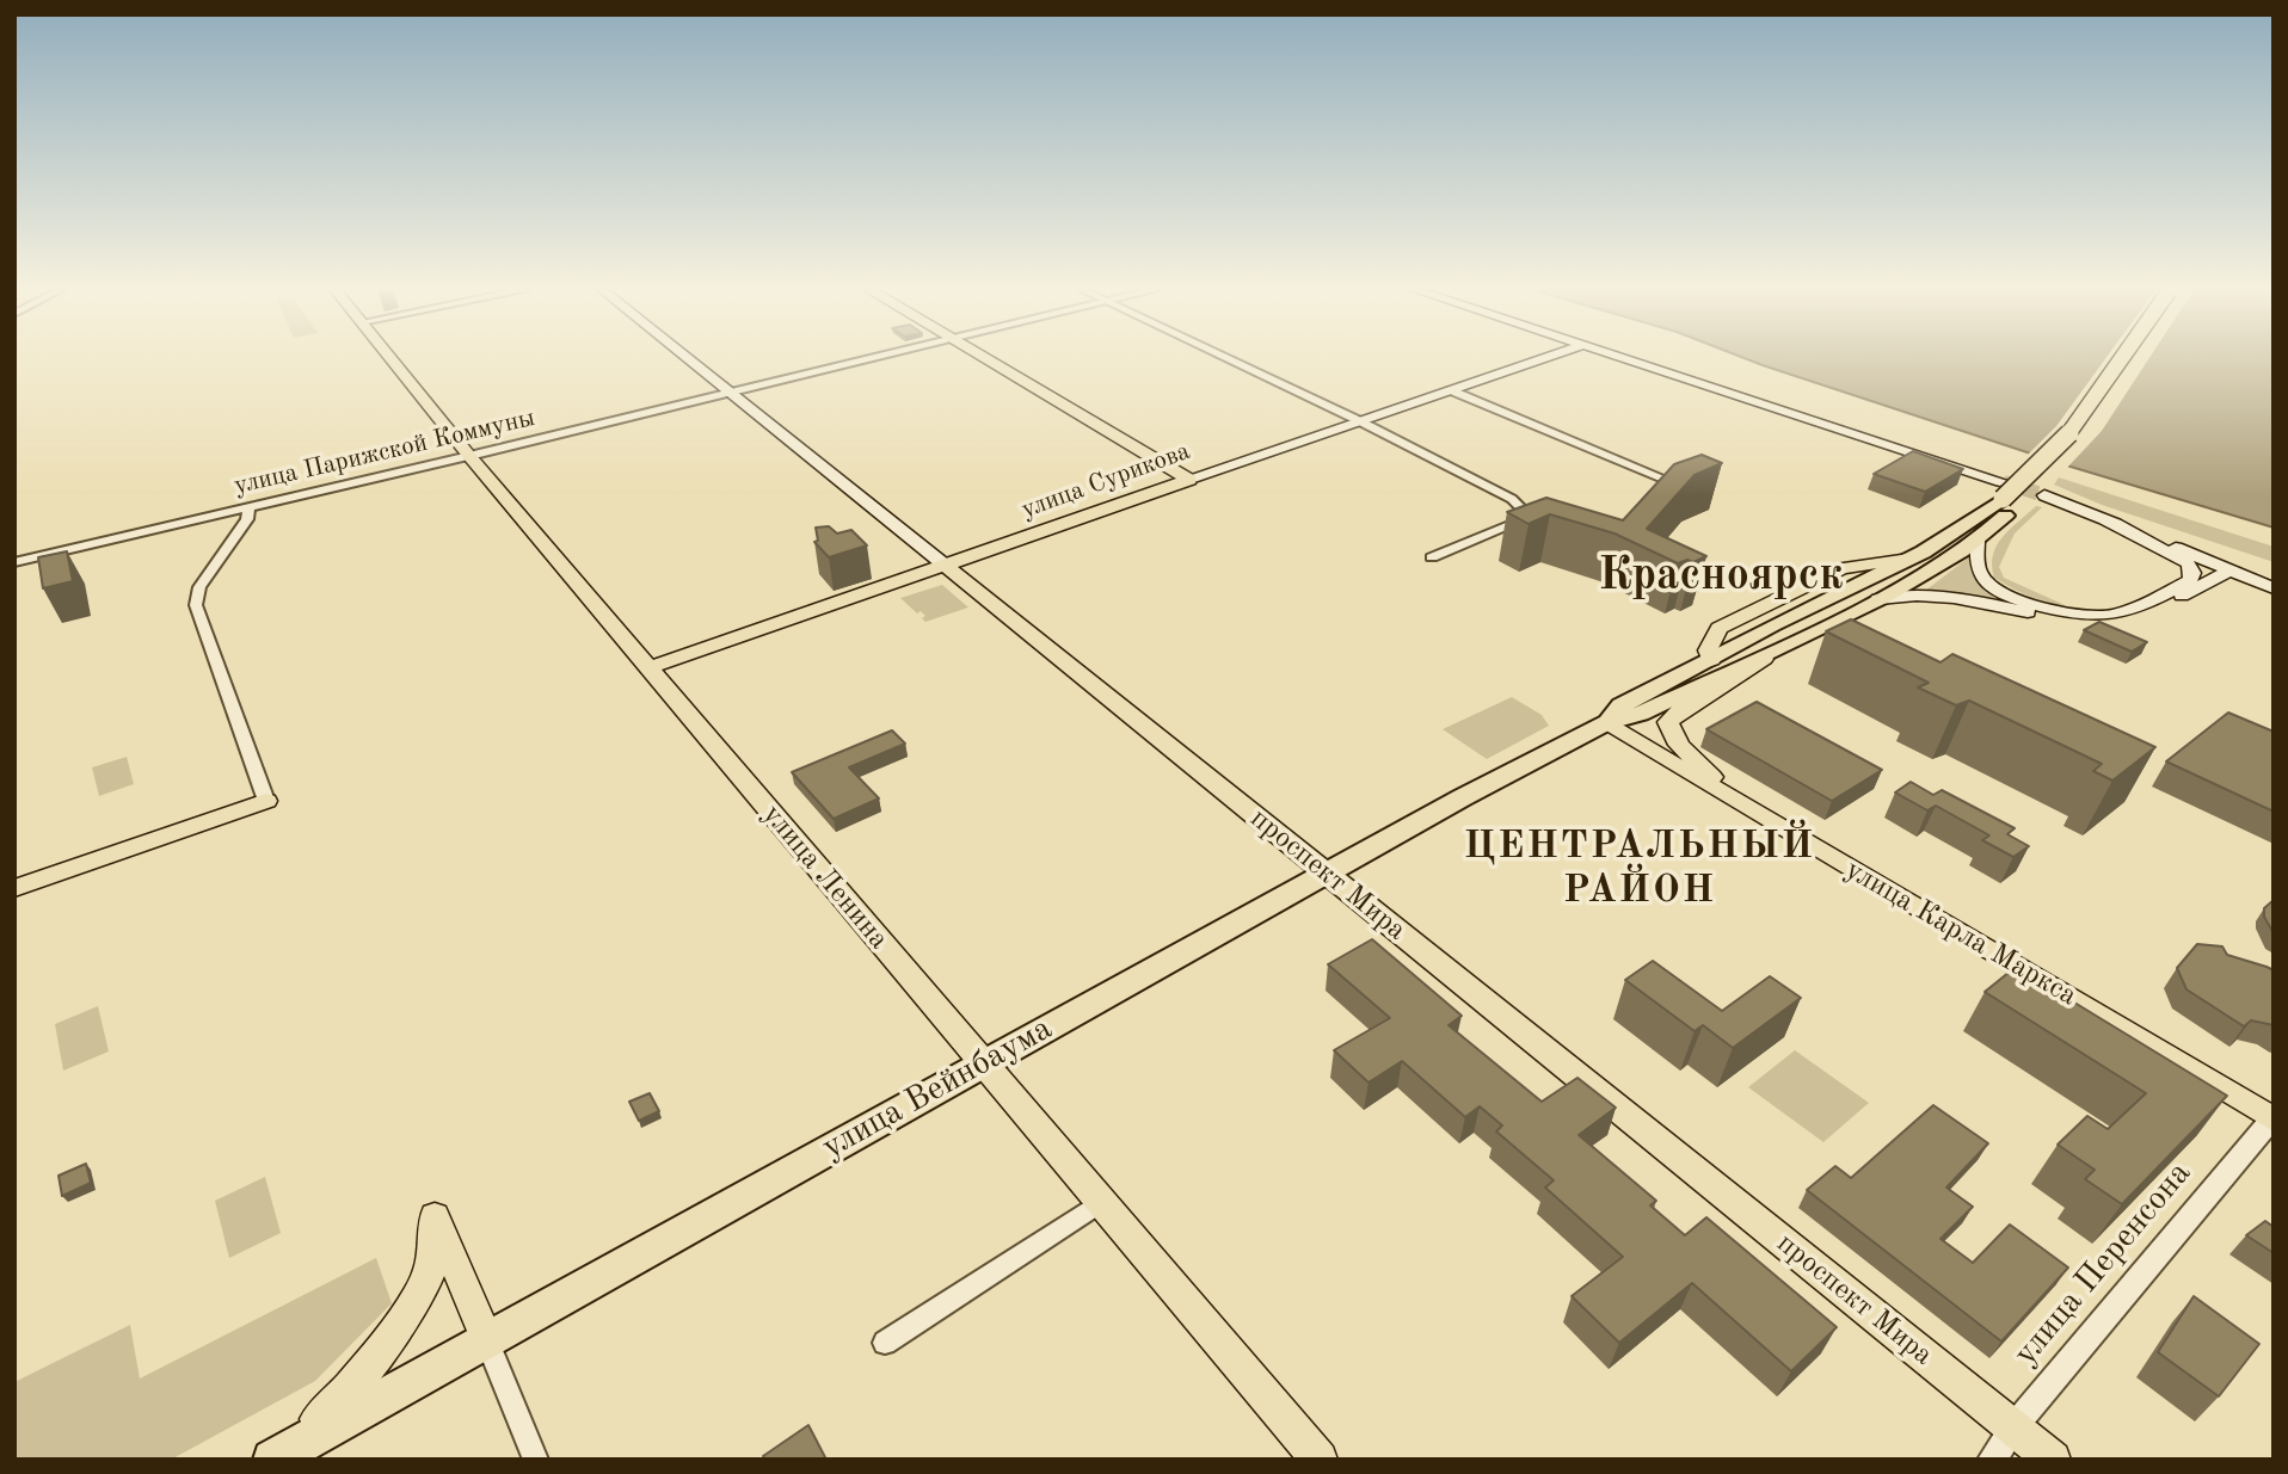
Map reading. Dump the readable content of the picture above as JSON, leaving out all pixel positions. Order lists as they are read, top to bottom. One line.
{"streets":{"highway":["улица Вейнбаума"],"main road":["улица Сурикова","проспект Мира","улица Ленина","улица Карла Маркса"],"street":["улица Парижской Коммуны","улица Перенсона"]},"crossings":[["улица Парижской Коммуны","проспект Мира"],["улица Парижской Коммуны","улица Ленина"],["улица Сурикова","проспект Мира"],["улица Сурикова","улица Ленина"],["проспект Мира","улица Вейнбаума"],["проспект Мира","улица Перенсона"],["улица Ленина","улица Вейнбаума"],["улица Карла Маркса","улица Вейнбаума"],["улица Карла Маркса","улица Перенсона"]],"districts":["Красноярск","ЦЕНТРАЛЬНЫЙ РАЙОН"]}
